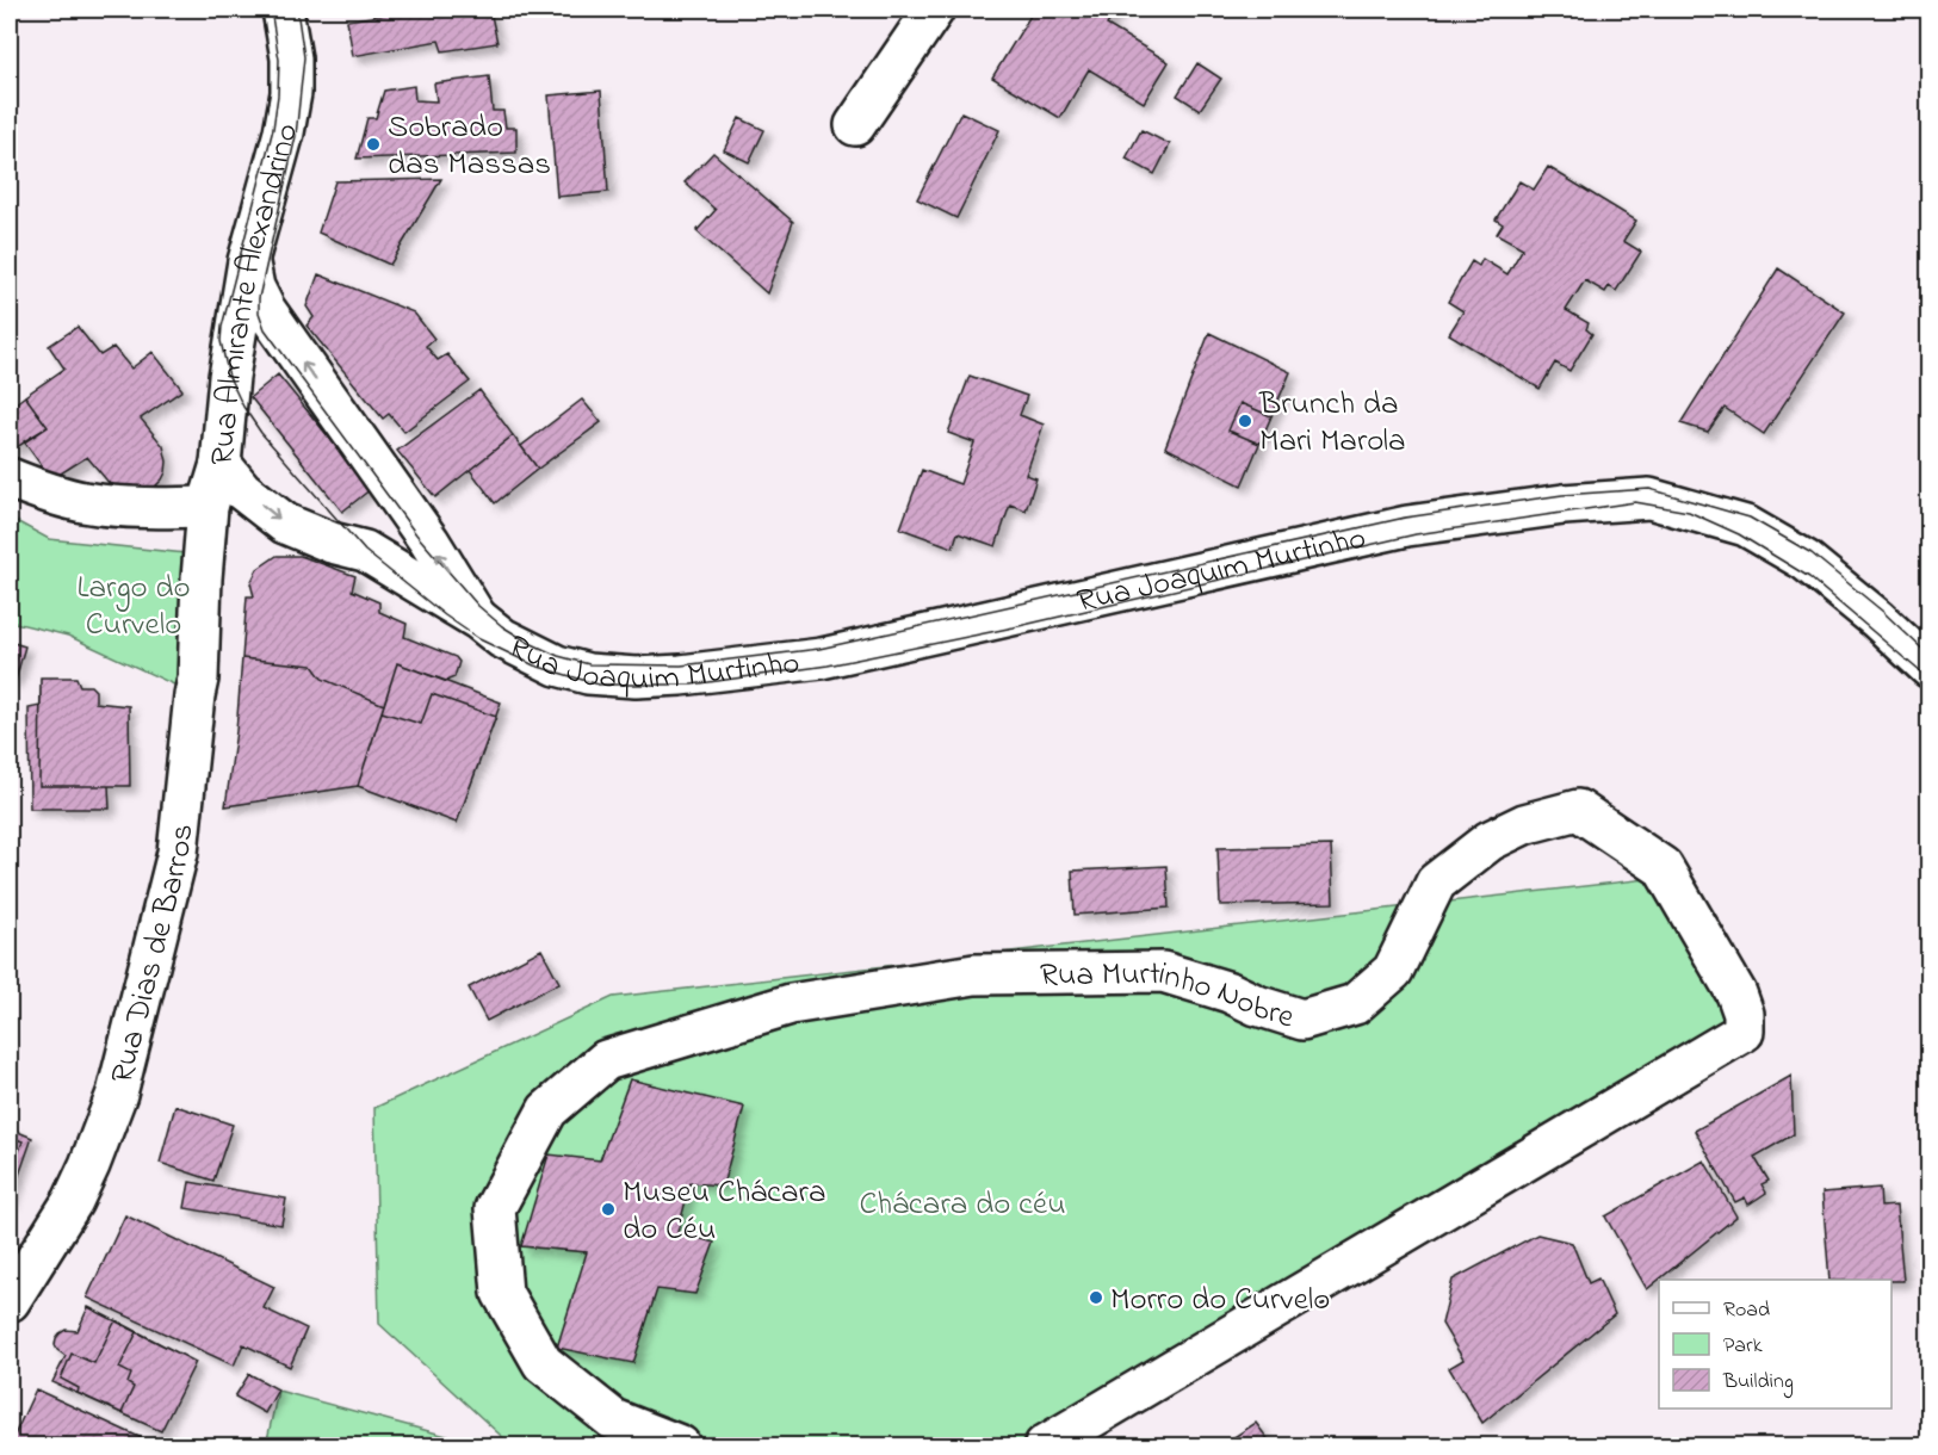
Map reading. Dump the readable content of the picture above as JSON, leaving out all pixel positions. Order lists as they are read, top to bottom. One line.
{"streets":{"street":["Rua Almirante Alexandrino","Rua Joaquim Murtinho","Rua Dias de Barros","Rua Murtinho Nobre"]},"crossings":[["Rua Almirante Alexandrino","Rua Joaquim Murtinho"],["Rua Almirante Alexandrino","Rua Dias de Barros"]],"parks":["Largo do Curvelo","Chácara do céu"],"places":["Sobrado das Massas","Brunch da Mari Marola","Museu Chácara do Céu","Morro do Curvelo"],"legend":["Road","Park","Building"]}
